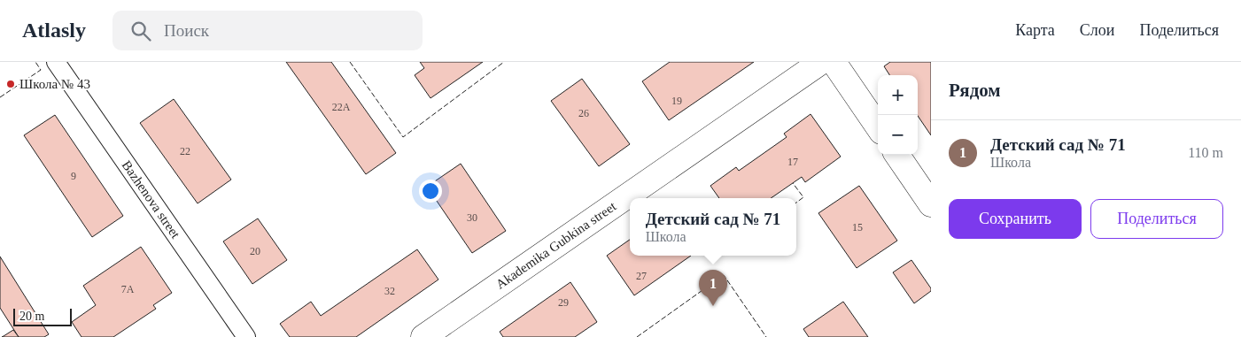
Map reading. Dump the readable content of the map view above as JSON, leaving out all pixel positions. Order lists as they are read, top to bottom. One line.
{"streets":{"street":["Bazhenova street","Akademika Gubkina street"]},"places":["Школа № 43"],"house_numbers":["19","22А","26","22","17","9","30","15","20","27","7А","32","29"],"scale_bar":"20 m","page":{"header":"Atlasly","search":"Поиск","nav":["Карта","Слои","Поделиться"],"heading":"Рядом","map_buttons":["+","−"],"list":[{"mark":"1","name":"Детский сад № 71","note":"Школа","value":"110 m"}],"buttons":["Сохранить","Поделиться"],"popup":["Детский сад № 71","Школа"],"pins":"1","scale":"20 m"}}
